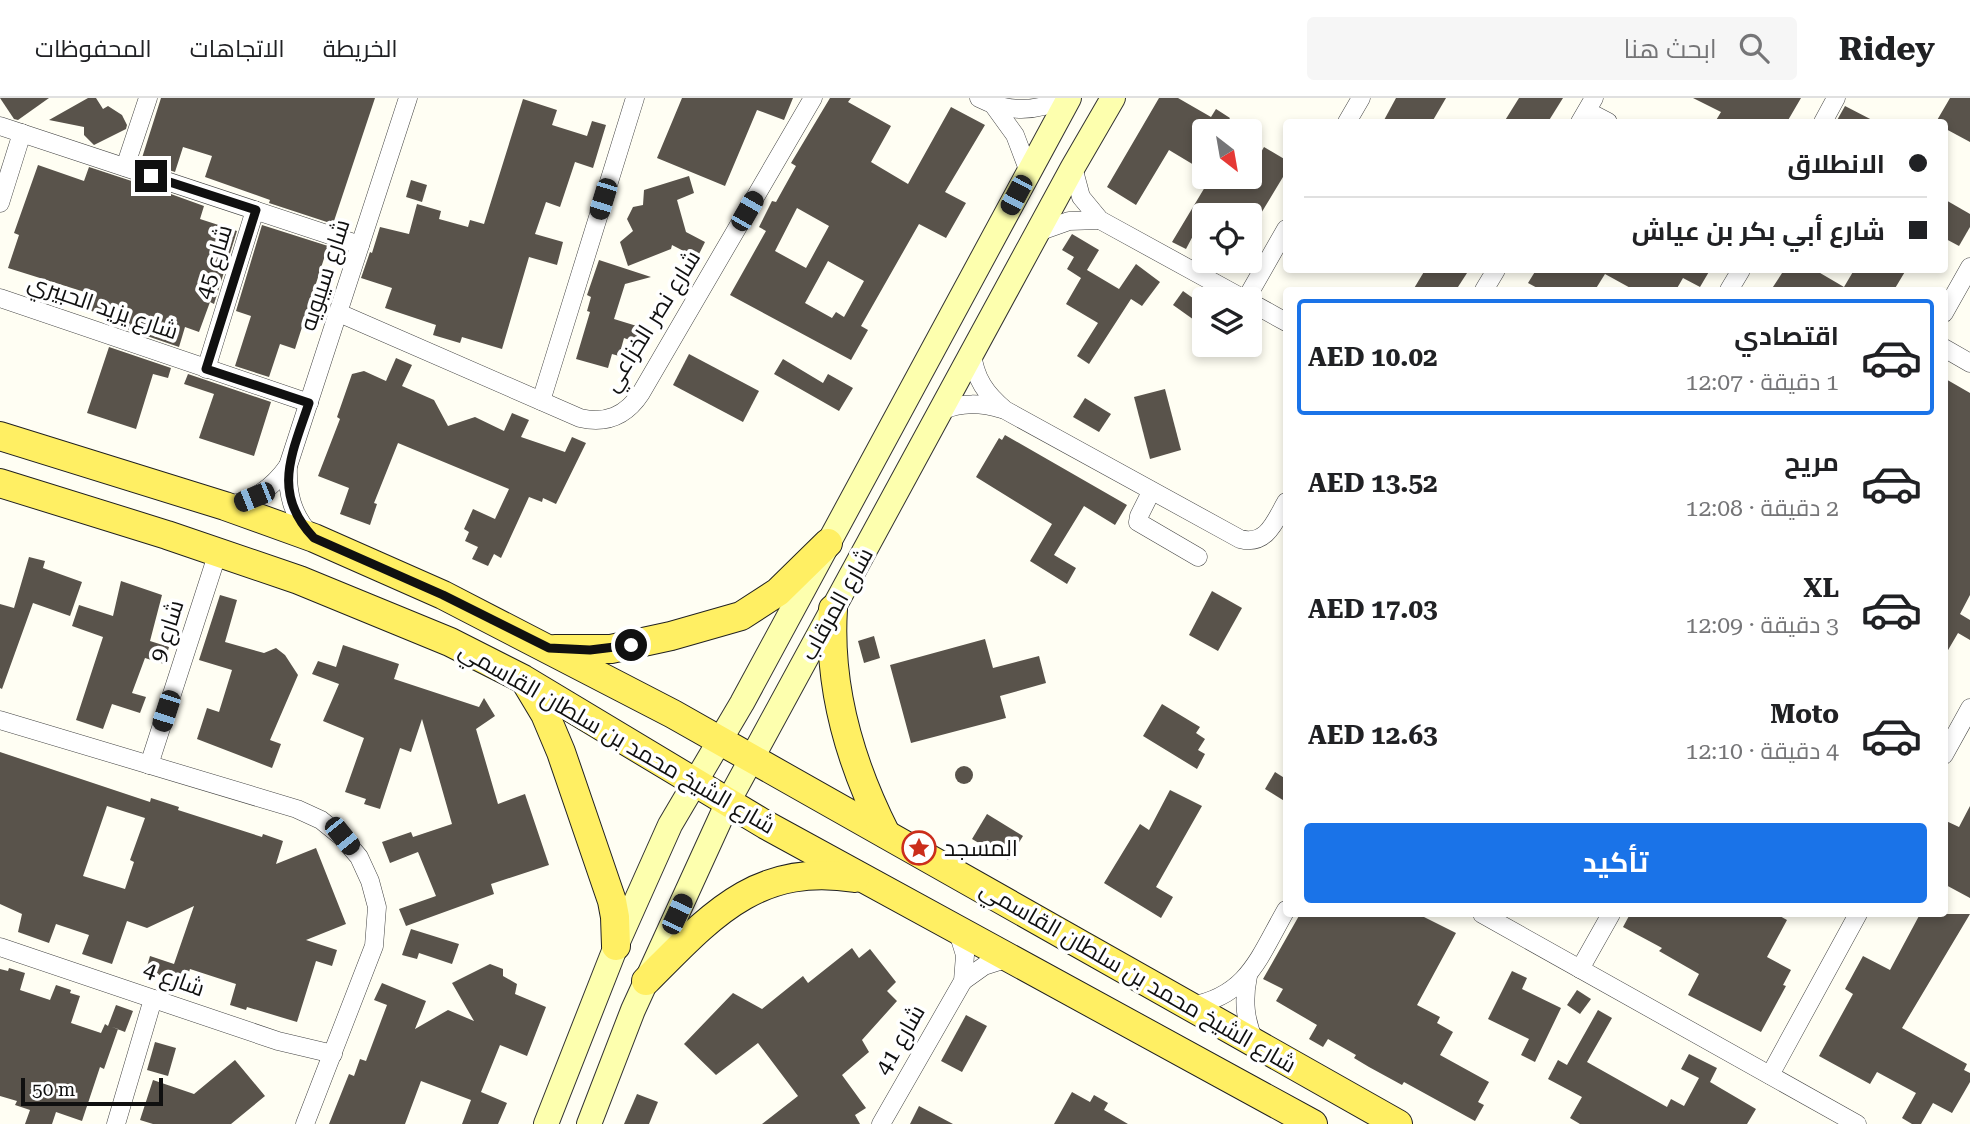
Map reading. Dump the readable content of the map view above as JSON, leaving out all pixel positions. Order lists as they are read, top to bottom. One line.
{"streets":{"main road":["شارع المرقاب","شارع الشيخ محمد بن سلطان القاسمي"],"street":["شارع 45","شارع سيبويه","شارع يزيد الحبيري","شارع نصر الخزاعي","شارع 9","شارع 4","شارع 41"]},"crossings":[["شارع 45","شارع يزيد الحبيري"],["شارع سيبويه","شارع يزيد الحبيري"],["شارع سيبويه","شارع نصر الخزاعي"],["شارع سيبويه","شارع الشيخ محمد بن سلطان القاسمي"],["شارع المرقاب","شارع الشيخ محمد بن سلطان القاسمي"],["شارع 9","شارع الشيخ محمد بن سلطان القاسمي"],["شارع الشيخ محمد بن سلطان القاسمي","شارع 41"]],"places":{"place":["المسجد"]},"scale_bar":"50 m","north":"bottom right","page":{"header":"Ridey","search":"ابحث هنا","nav":["الخريطة","الاتجاهات","المحفوظات"],"banner":["الانطلاق","شارع أبي بكر بن عياش"],"list":[{"name":"اقتصادي","note":"1 دقيقة · 12:07","value":"AED 10.02"},{"name":"مريح","note":"2 دقيقة · 12:08","value":"AED 13.52"},{"name":"XL","note":"3 دقيقة · 12:09","value":"AED 17.03"},{"name":"Moto","note":"4 دقيقة · 12:10","value":"AED 12.63"}],"buttons":"تأكيد","scale":"50 m"}}
